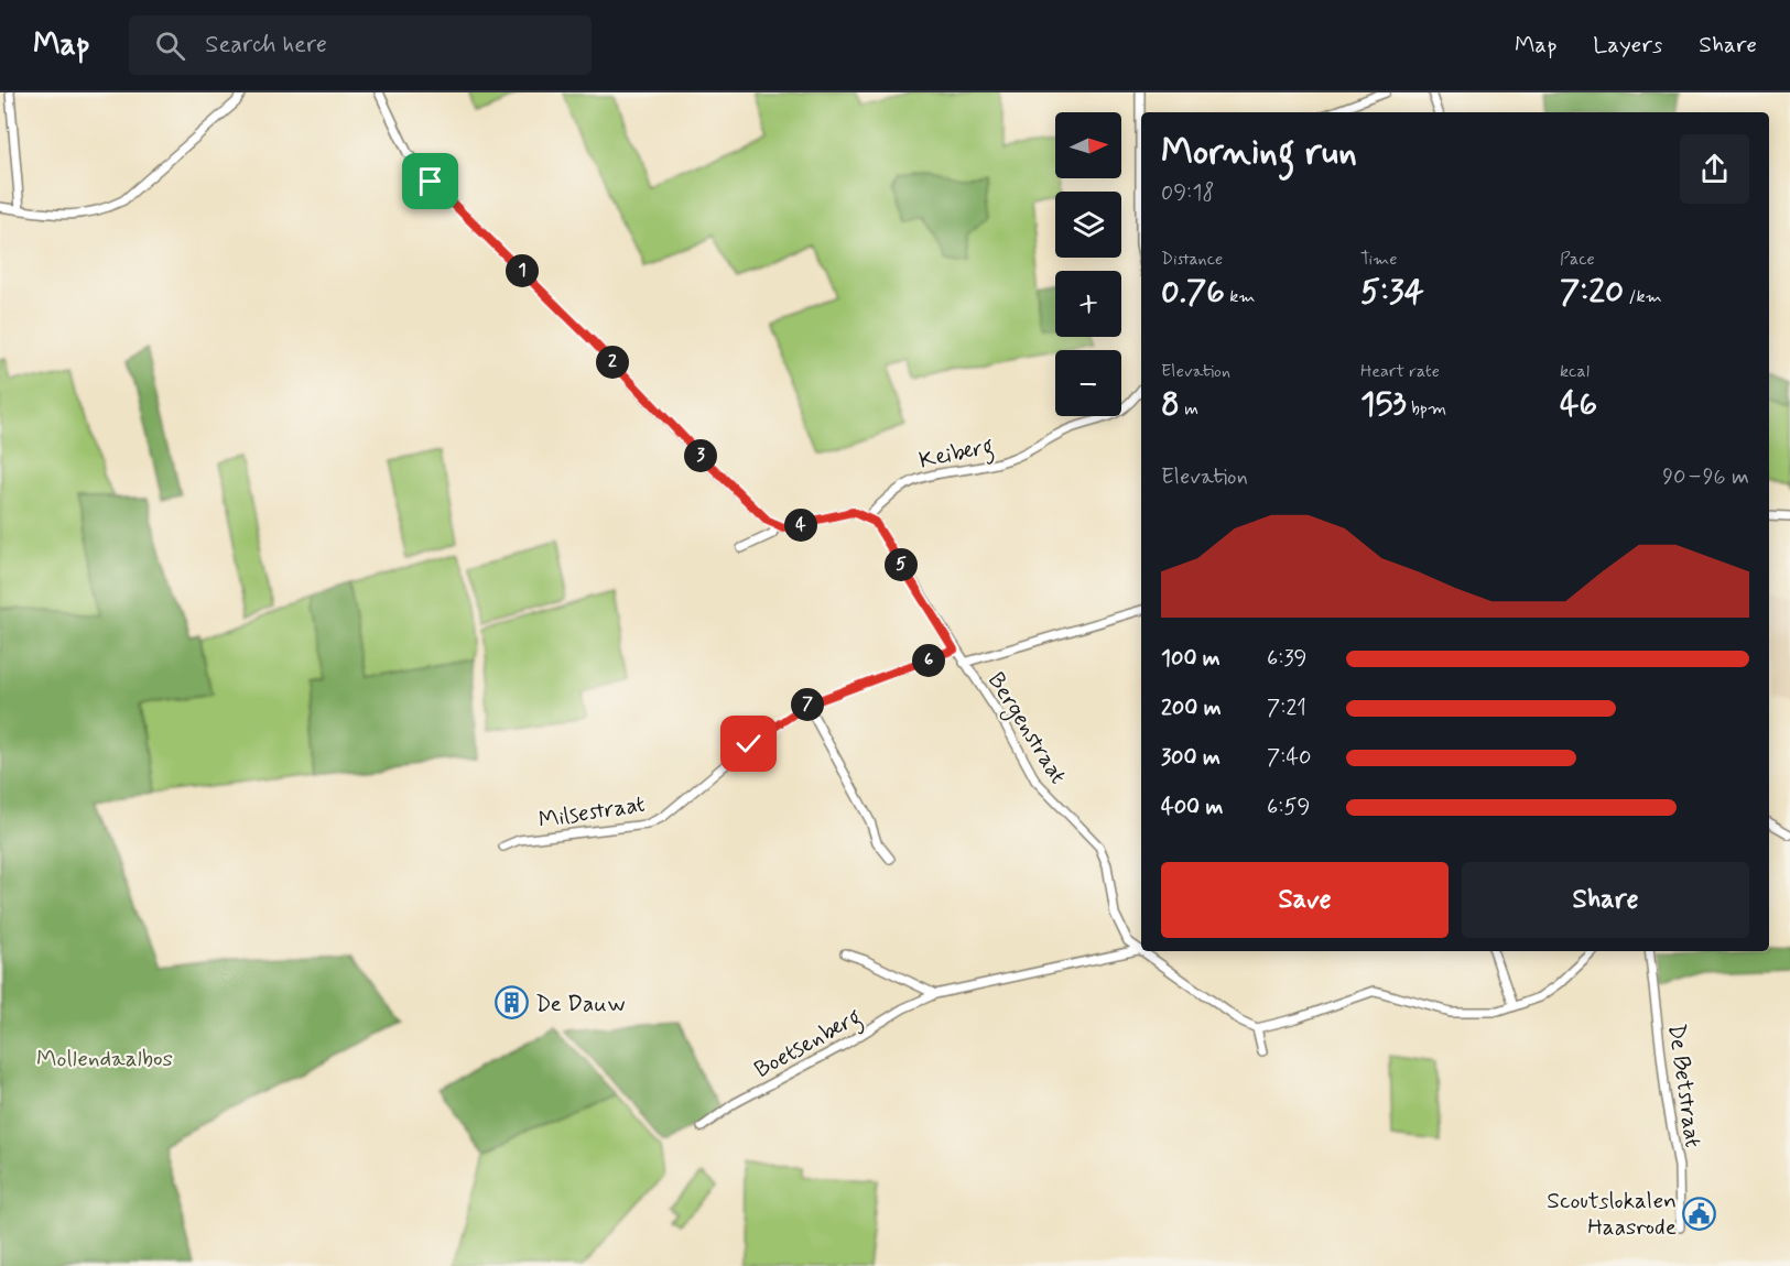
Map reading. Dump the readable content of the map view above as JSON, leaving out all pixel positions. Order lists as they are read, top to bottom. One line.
{"streets":{"street":["Keiberg","Bergenstraat","Milsestraat","Boetsenberg","De Betstraat"]},"crossings":[["Keiberg","Bergenstraat"],["Bergenstraat","Milsestraat"],["Bergenstraat","Boetsenberg"]],"parks":["Mollendaalbos"],"places":{"building":["De Dauw"],"public building":["Scoutslokalen Haasrode"]},"north":"right","page":{"header":"Map","search":"Search here","nav":["Map","Layers","Share"],"map_buttons":["+","−"],"heading":["Morning run","09:18"],"stats":[["Distance","0.76 km"],["Time","5:34"],["Pace","7:20 /km"],["Elevation","8 m"],["Heart rate","153 bpm"],["kcal","46"]],"pins":["1","2","3","4","5","6","7"],"chart":["Elevation","90–96 m"],"list":[{"name":"100 m","note":"6:39"},{"name":"200 m","note":"7:21"},{"name":"300 m","note":"7:40"},{"name":"400 m","note":"6:59"}],"buttons":["Save","Share"]}}
